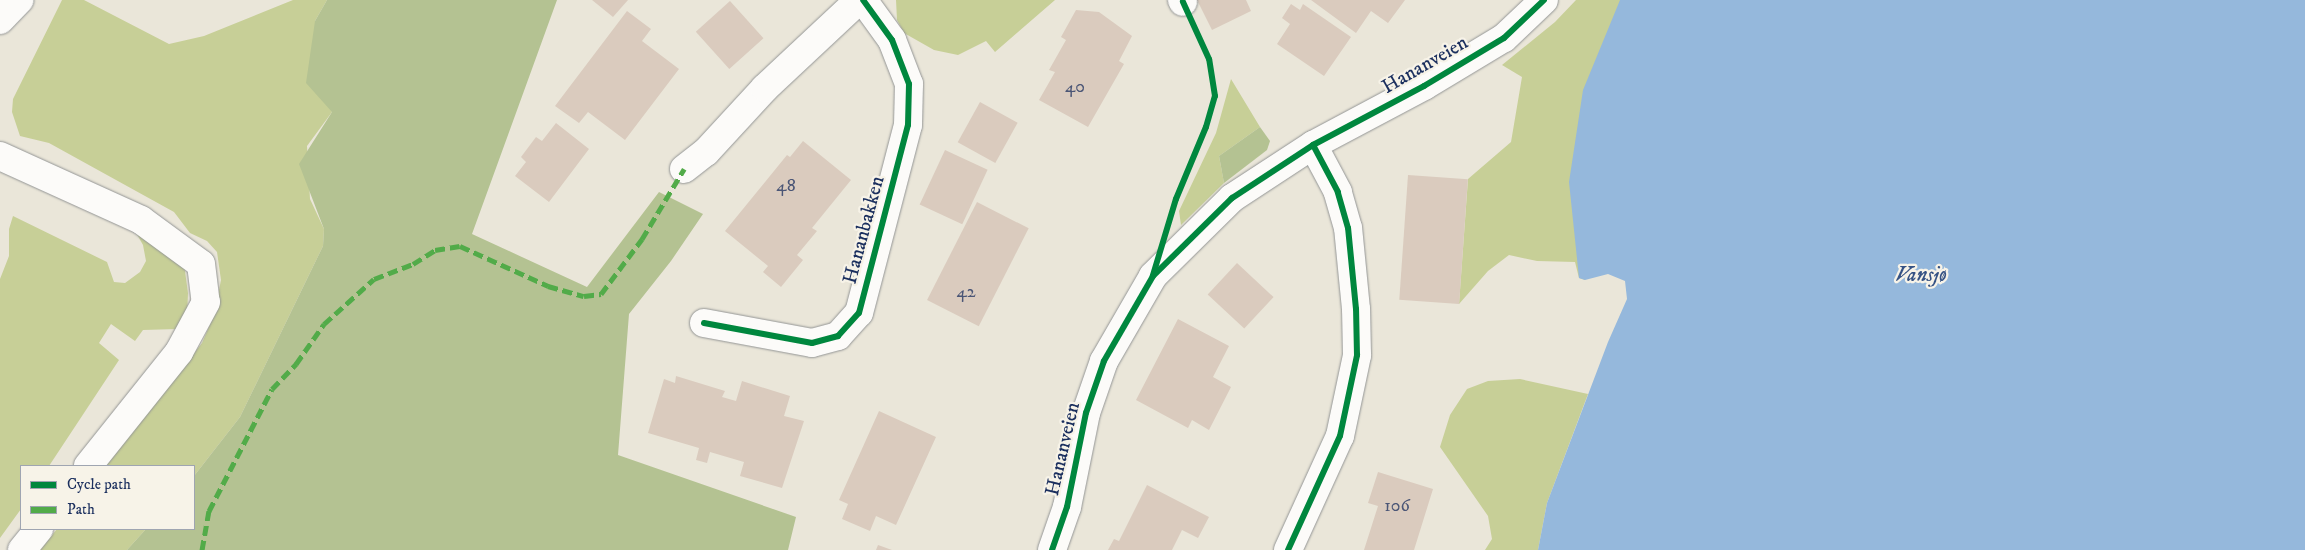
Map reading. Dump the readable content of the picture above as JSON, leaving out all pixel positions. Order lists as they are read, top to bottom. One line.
{"streets":{"street":["Hananveien","Hananbakken"]},"water":["Vansjø"],"house_numbers":["40","48","42","106"],"legend":["Cycle path","Path"]}
